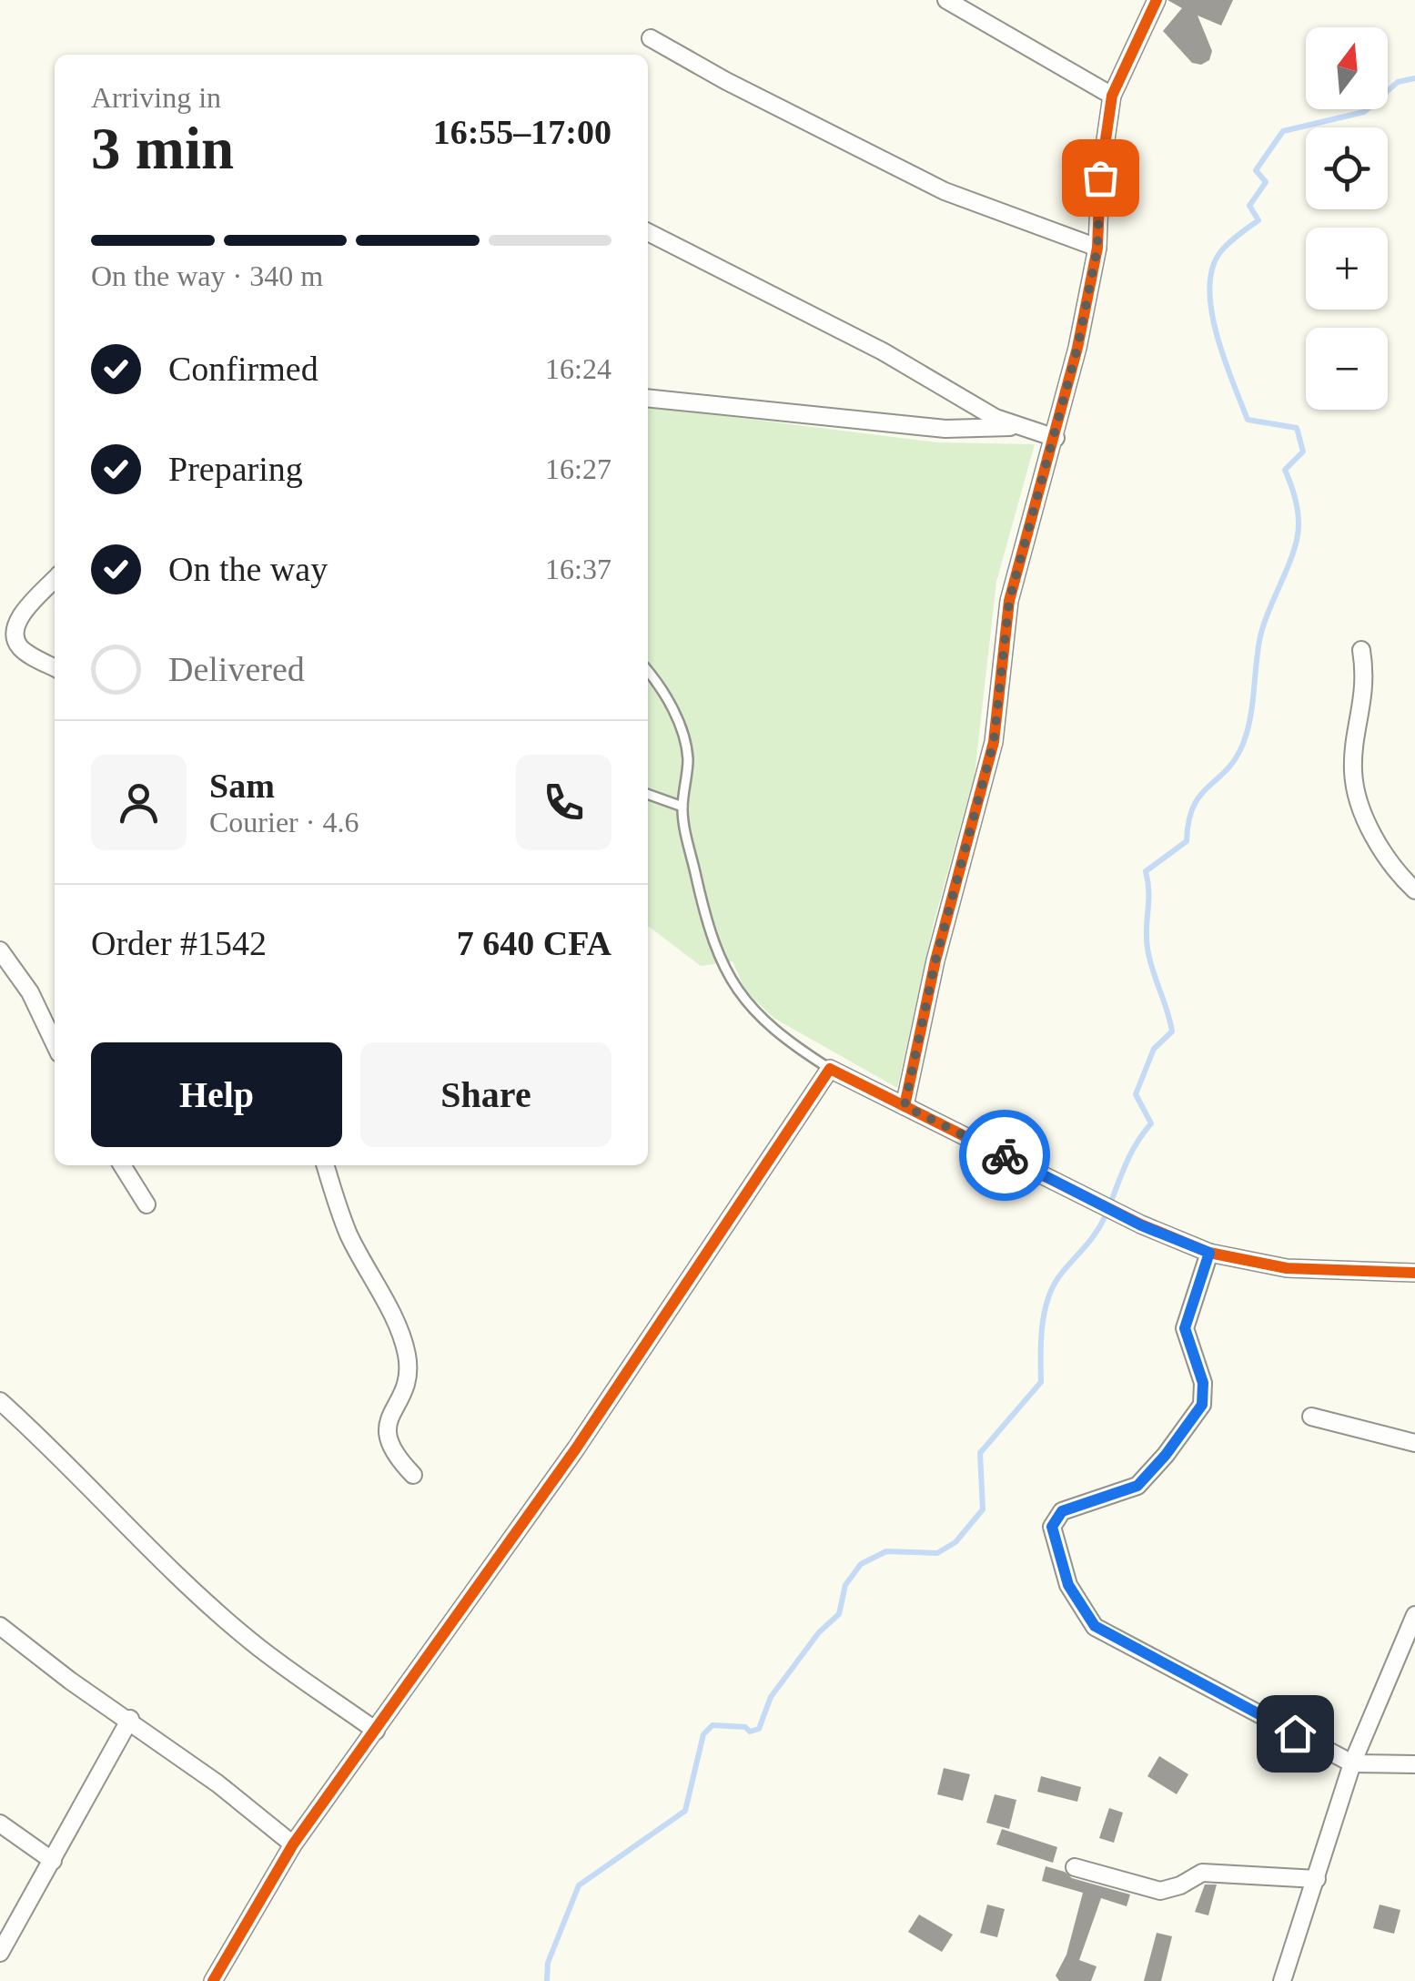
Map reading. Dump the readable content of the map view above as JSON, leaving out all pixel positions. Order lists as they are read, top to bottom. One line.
{"north":"top","page":{"map_buttons":["+","−"],"heading":["3 min","Arriving in","16:55–17:00"],"panel":["Sam","Courier · 4.6","Order #1542","7 640 CFA"],"bar":"On the way · 340 m","list":[["Confirmed","16:24"],["Preparing","16:27"],["On the way","16:37"],"Delivered"],"buttons":["Help","Share"]}}
